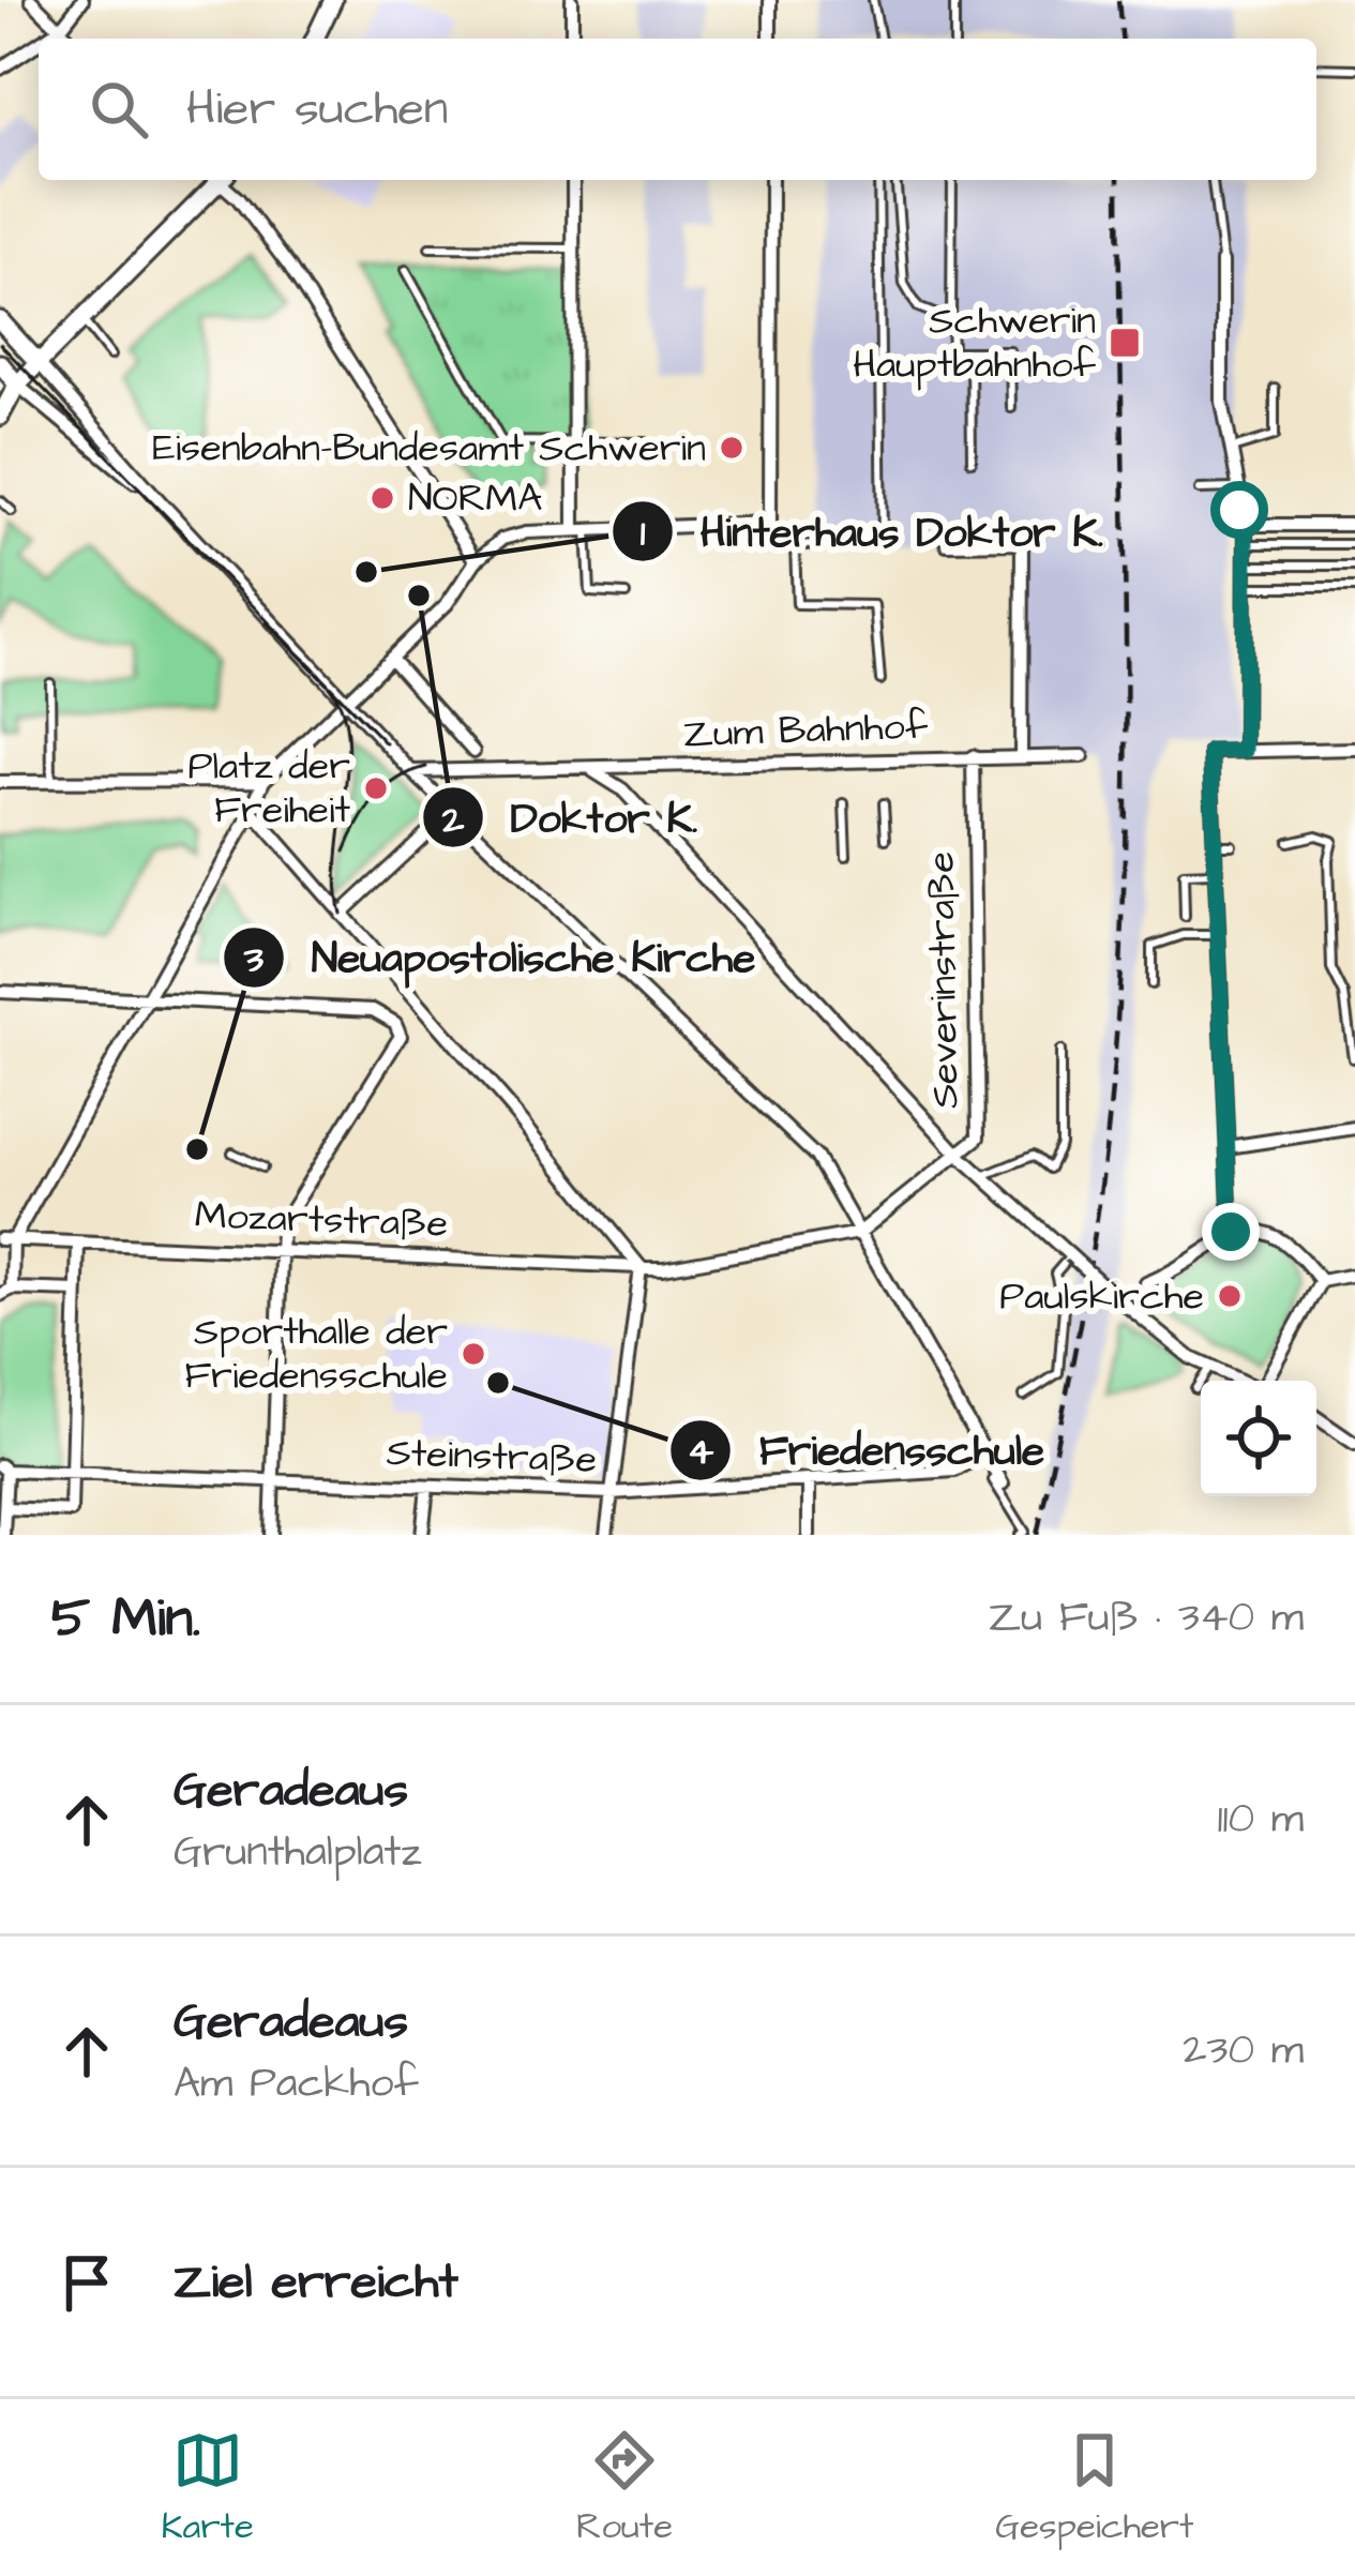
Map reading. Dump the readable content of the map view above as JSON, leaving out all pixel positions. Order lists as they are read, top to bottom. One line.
{"streets":{"street":["Zum Bahnhof","Severinstraße","Mozartstraße","Steinstraße"]},"crossings":[["Zum Bahnhof","Severinstraße"],["Severinstraße","Mozartstraße"]],"places":{"transit":["Schwerin Hauptbahnhof"],"other":["Eisenbahn-Bundesamt Schwerin","NORMA","Hinterhaus Doktor K.","Doktor K.","Platz der Freiheit","Neuapostolische Kirche","Paulskirche","Sporthalle der Friedensschule","Friedensschule"]},"page":{"search":"Hier suchen","heading":["5 Min.","Zu Fuß · 340 m"],"list":[["Geradeaus","Grunthalplatz","110 m"],["Geradeaus","Am Packhof","230 m"],"Ziel erreicht"],"nav":["Karte","Route","Gespeichert"]}}
